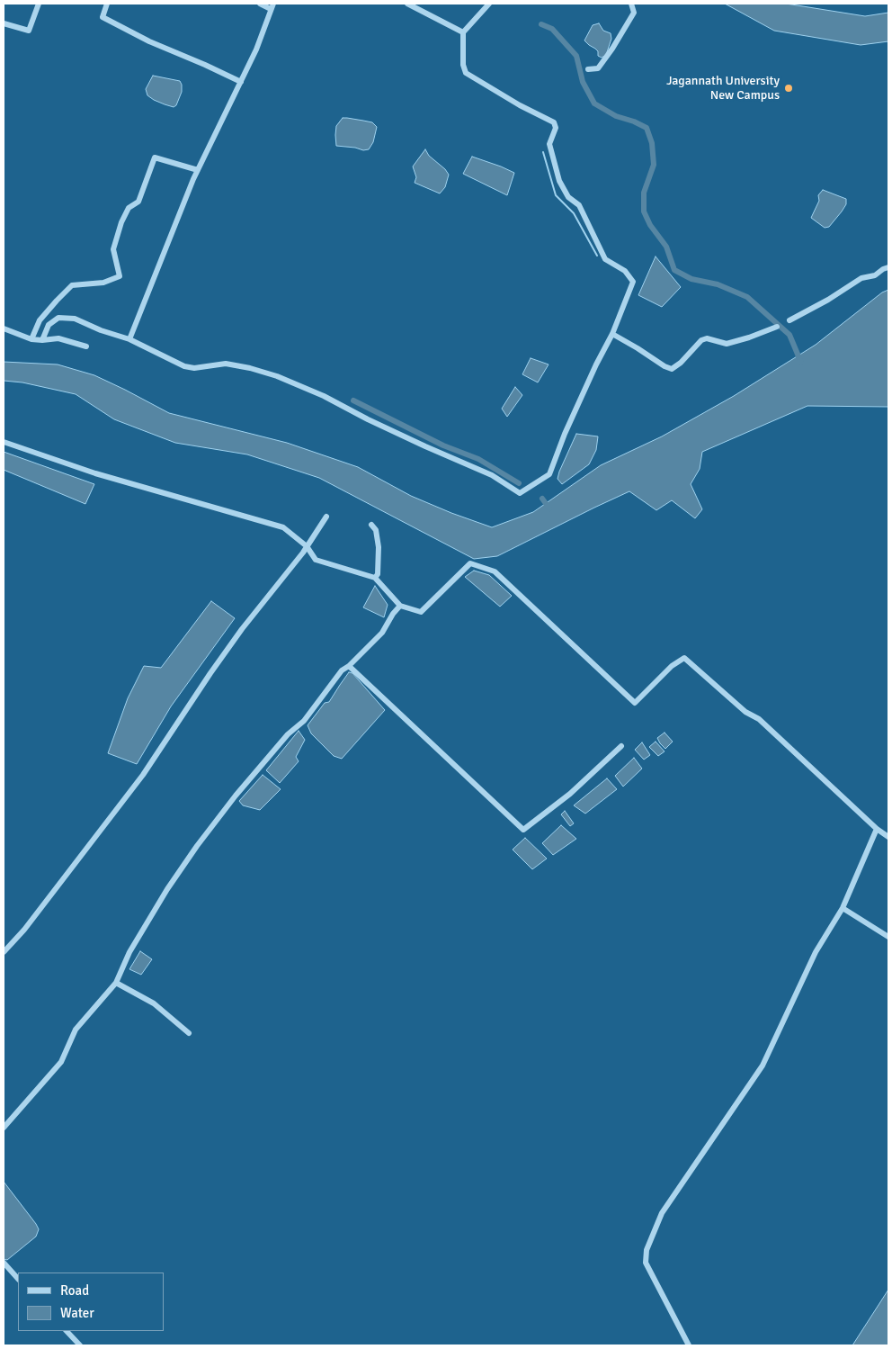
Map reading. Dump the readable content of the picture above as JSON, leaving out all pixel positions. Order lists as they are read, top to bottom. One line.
{"places":["Jagannath University New Campus"],"legend":["Road","Water"]}
